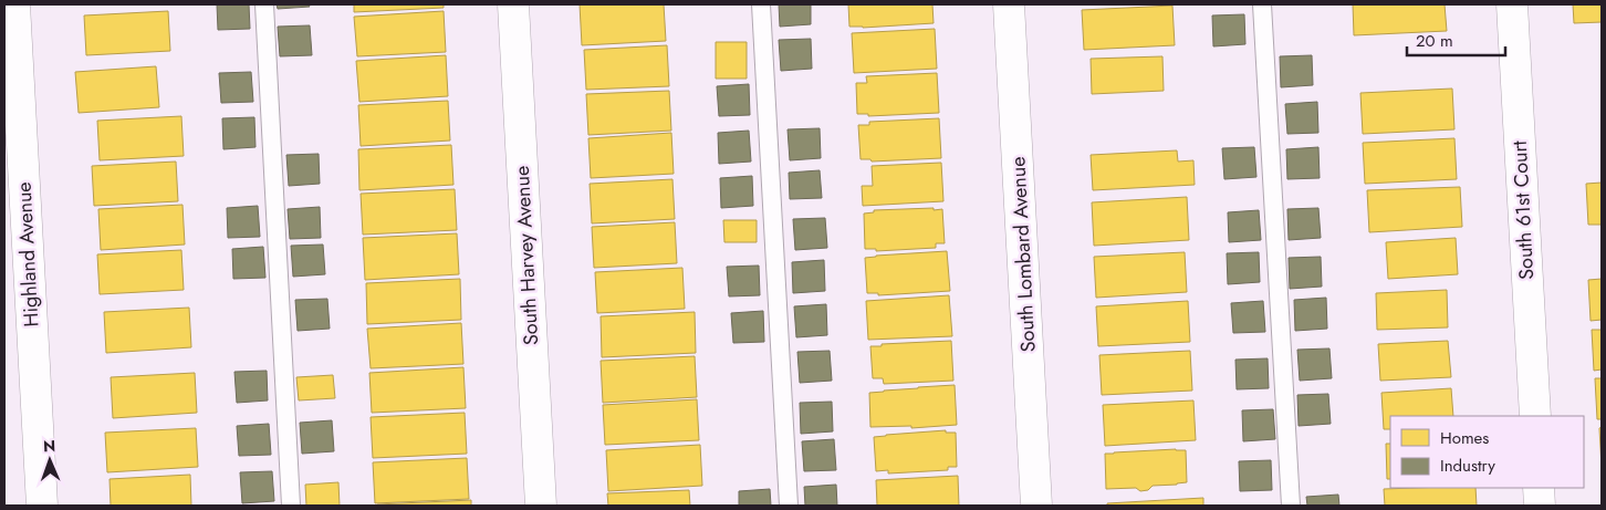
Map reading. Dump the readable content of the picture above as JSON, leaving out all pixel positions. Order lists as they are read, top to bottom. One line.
{"streets":{"street":["South 61st Court","Highland Avenue","South Lombard Avenue","South Harvey Avenue"]},"legend":["Homes","Industry"],"scale_bar":"20 m","north":"top"}
